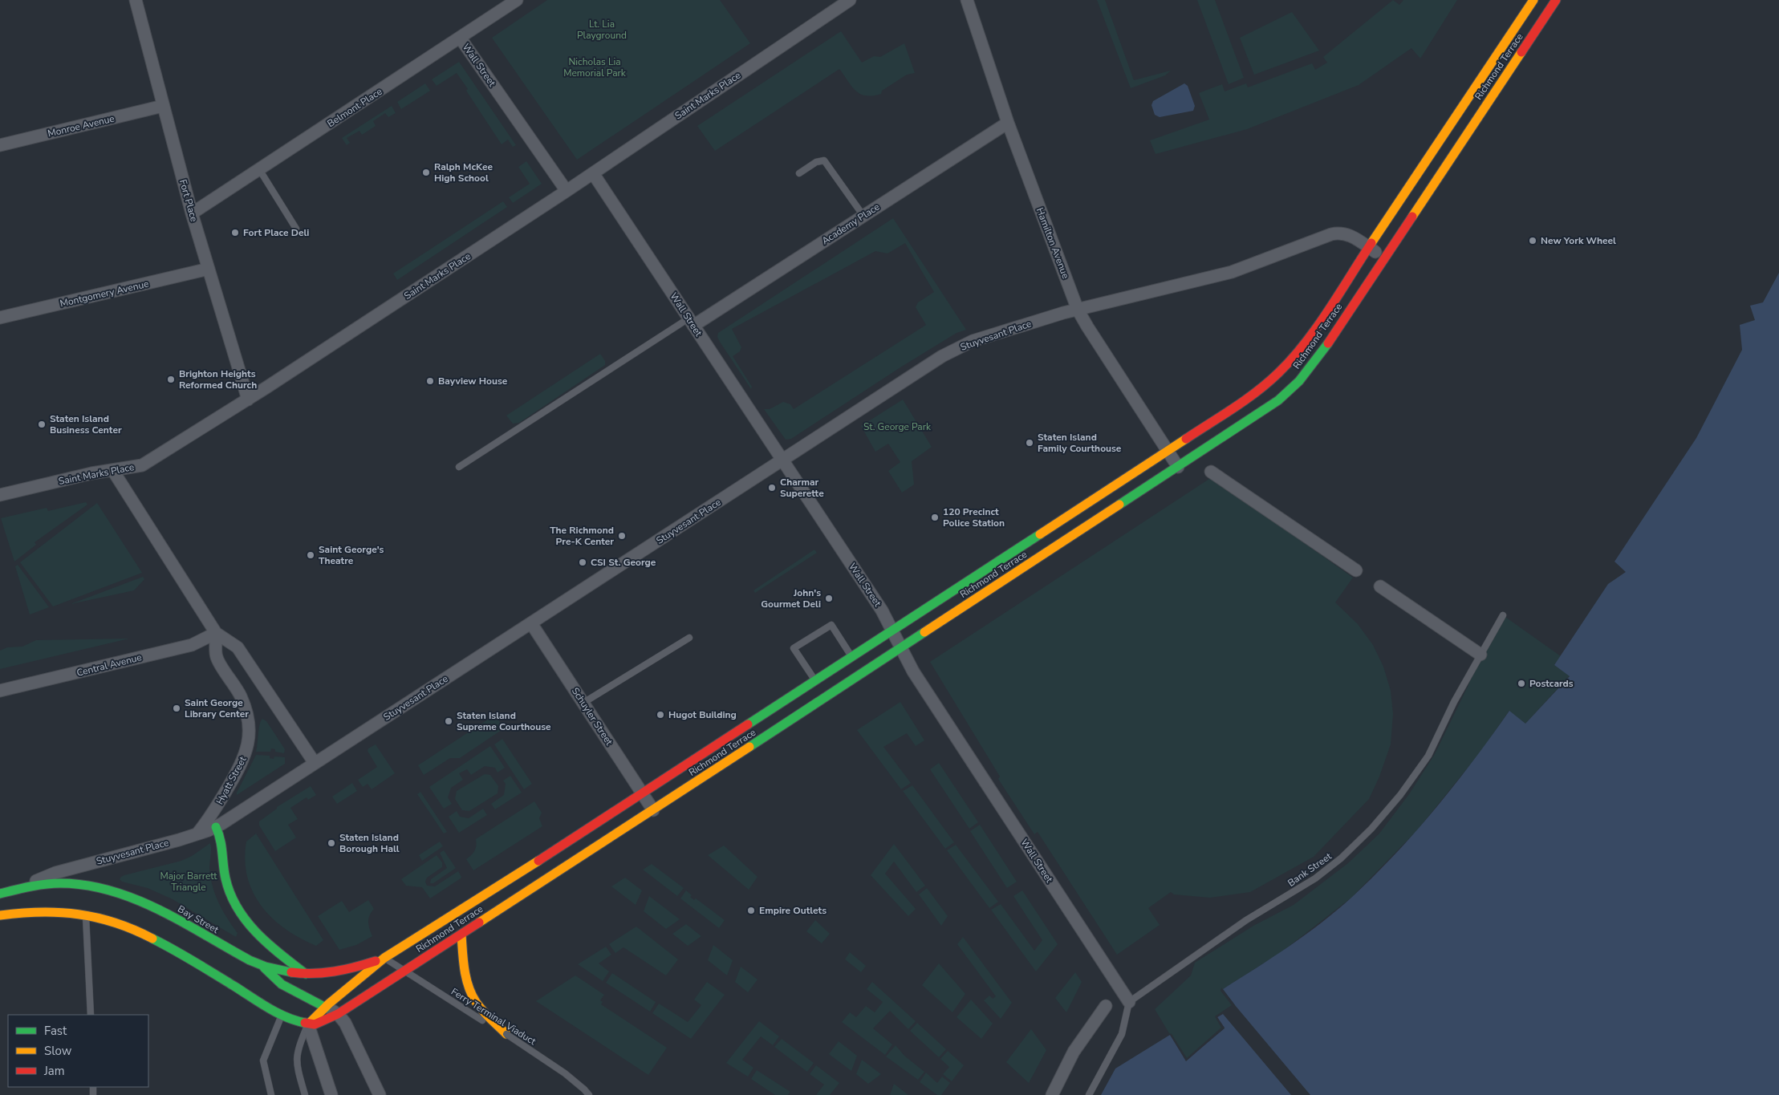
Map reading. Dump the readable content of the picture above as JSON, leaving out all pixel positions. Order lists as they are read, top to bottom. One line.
{"streets":{"main road":["Richmond Terrace","Bay Street"],"street":["Wall Street","Saint Marks Place","Belmont Place","Monroe Avenue","Fort Place","Academy Place","Hamilton Avenue","Montgomery Avenue","Stuyvesant Place","Central Avenue","Schuyler Street","Hyatt Street"],"lane":["Bank Street","Ferry Terminal Viaduct"]},"crossings":[["Wall Street","Richmond Terrace"],["Wall Street","Saint Marks Place"],["Wall Street","Belmont Place"],["Wall Street","Academy Place"],["Wall Street","Stuyvesant Place"],["Wall Street","Bank Street"],["Richmond Terrace","Hamilton Avenue"],["Richmond Terrace","Stuyvesant Place"],["Richmond Terrace","Schuyler Street"],["Richmond Terrace","Bay Street"],["Richmond Terrace","Ferry Terminal Viaduct"],["Saint Marks Place","Fort Place"],["Belmont Place","Fort Place"],["Monroe Avenue","Fort Place"],["Fort Place","Montgomery Avenue"],["Academy Place","Hamilton Avenue"],["Hamilton Avenue","Stuyvesant Place"],["Stuyvesant Place","Schuyler Street"],["Stuyvesant Place","Hyatt Street"],["Stuyvesant Place","Bay Street"],["Central Avenue","Hyatt Street"],["Bay Street","Ferry Terminal Viaduct"]],"parks":["Lt. Lia Playground","Nicholas Lia Memorial Park","St. George Park","Major Barrett Triangle"],"places":["Ralph McKee High School","Fort Place Deli","New York Wheel","Brighton Heights Reformed Church","Bayview House","Staten Island Business Center","Staten Island Family Courthouse","Charmar Superette","120 Precinct Police Station","The Richmond Pre-K Center","Saint George's Theatre","CSI St. George","John's Gourmet Deli","Postcards","Saint George Library Center","Hugot Building","Staten Island Supreme Courthouse","Staten Island Borough Hall","Empire Outlets"],"legend":["Fast","Slow","Jam"]}
